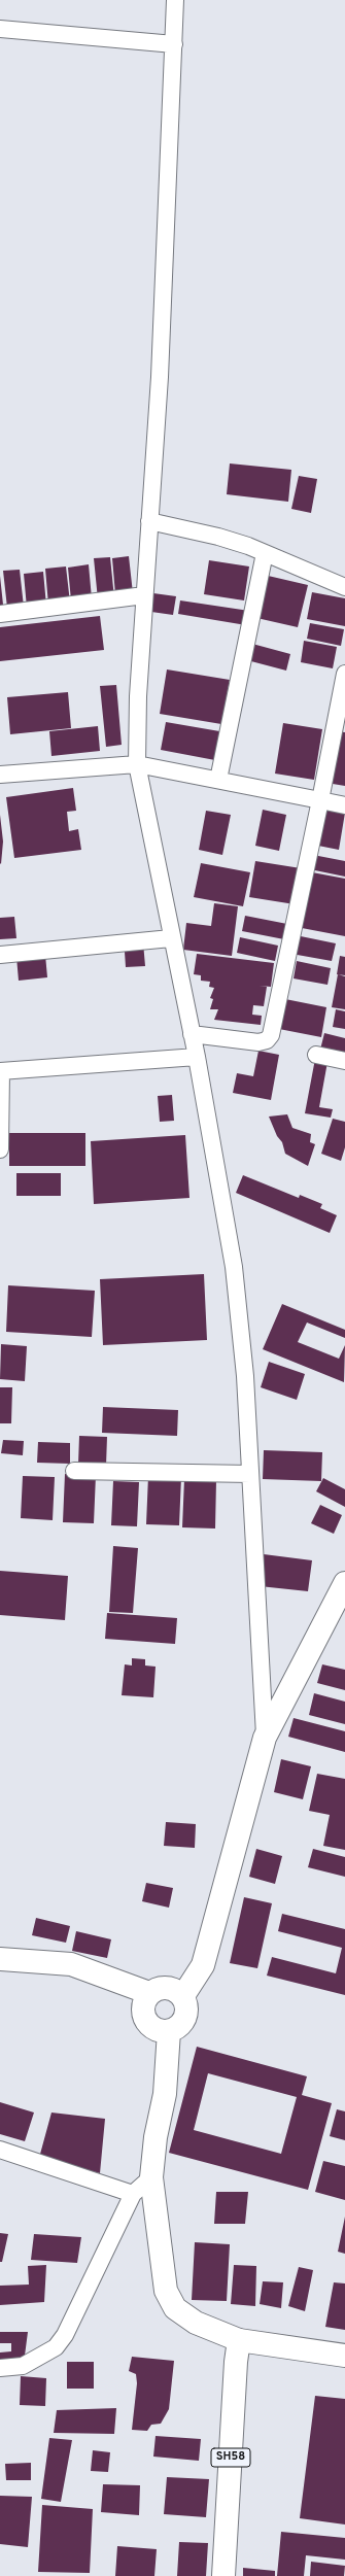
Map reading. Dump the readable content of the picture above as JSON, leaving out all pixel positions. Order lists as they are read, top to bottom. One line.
{"streets":{"main road":["SH58"]}}
